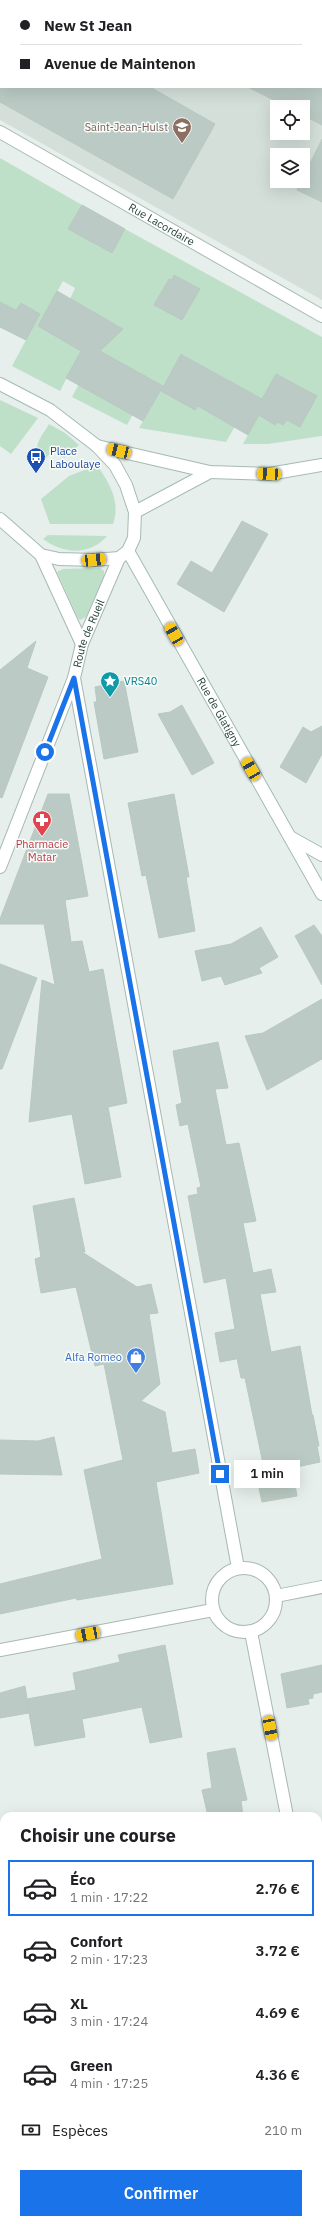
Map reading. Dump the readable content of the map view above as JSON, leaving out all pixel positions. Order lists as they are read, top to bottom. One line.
{"streets":{"street":["Rue Lacordaire","Route de Rueil","Rue de Glatigny"]},"crossings":[["Route de Rueil","Rue de Glatigny"]],"places":{"school or university":["Saint-Jean-Hulst"],"bus stop":["Place Laboulaye"],"place":["VRS40"],"pharmacy":["Pharmacie Matar"],"shop":["Alfa Romeo"]},"page":{"banner":["New St Jean","Avenue de Maintenon"],"bubble":"1 min","heading":"Choisir une course","list":[{"name":"Éco","note":"1 min · 17:22","value":"2.76 €"},{"name":"Confort","note":"2 min · 17:23","value":"3.72 €"},{"name":"XL","note":"3 min · 17:24","value":"4.69 €"},{"name":"Green","note":"4 min · 17:25","value":"4.36 €"}],"pay":["Espèces","210 m"],"buttons":"Confirmer"}}
